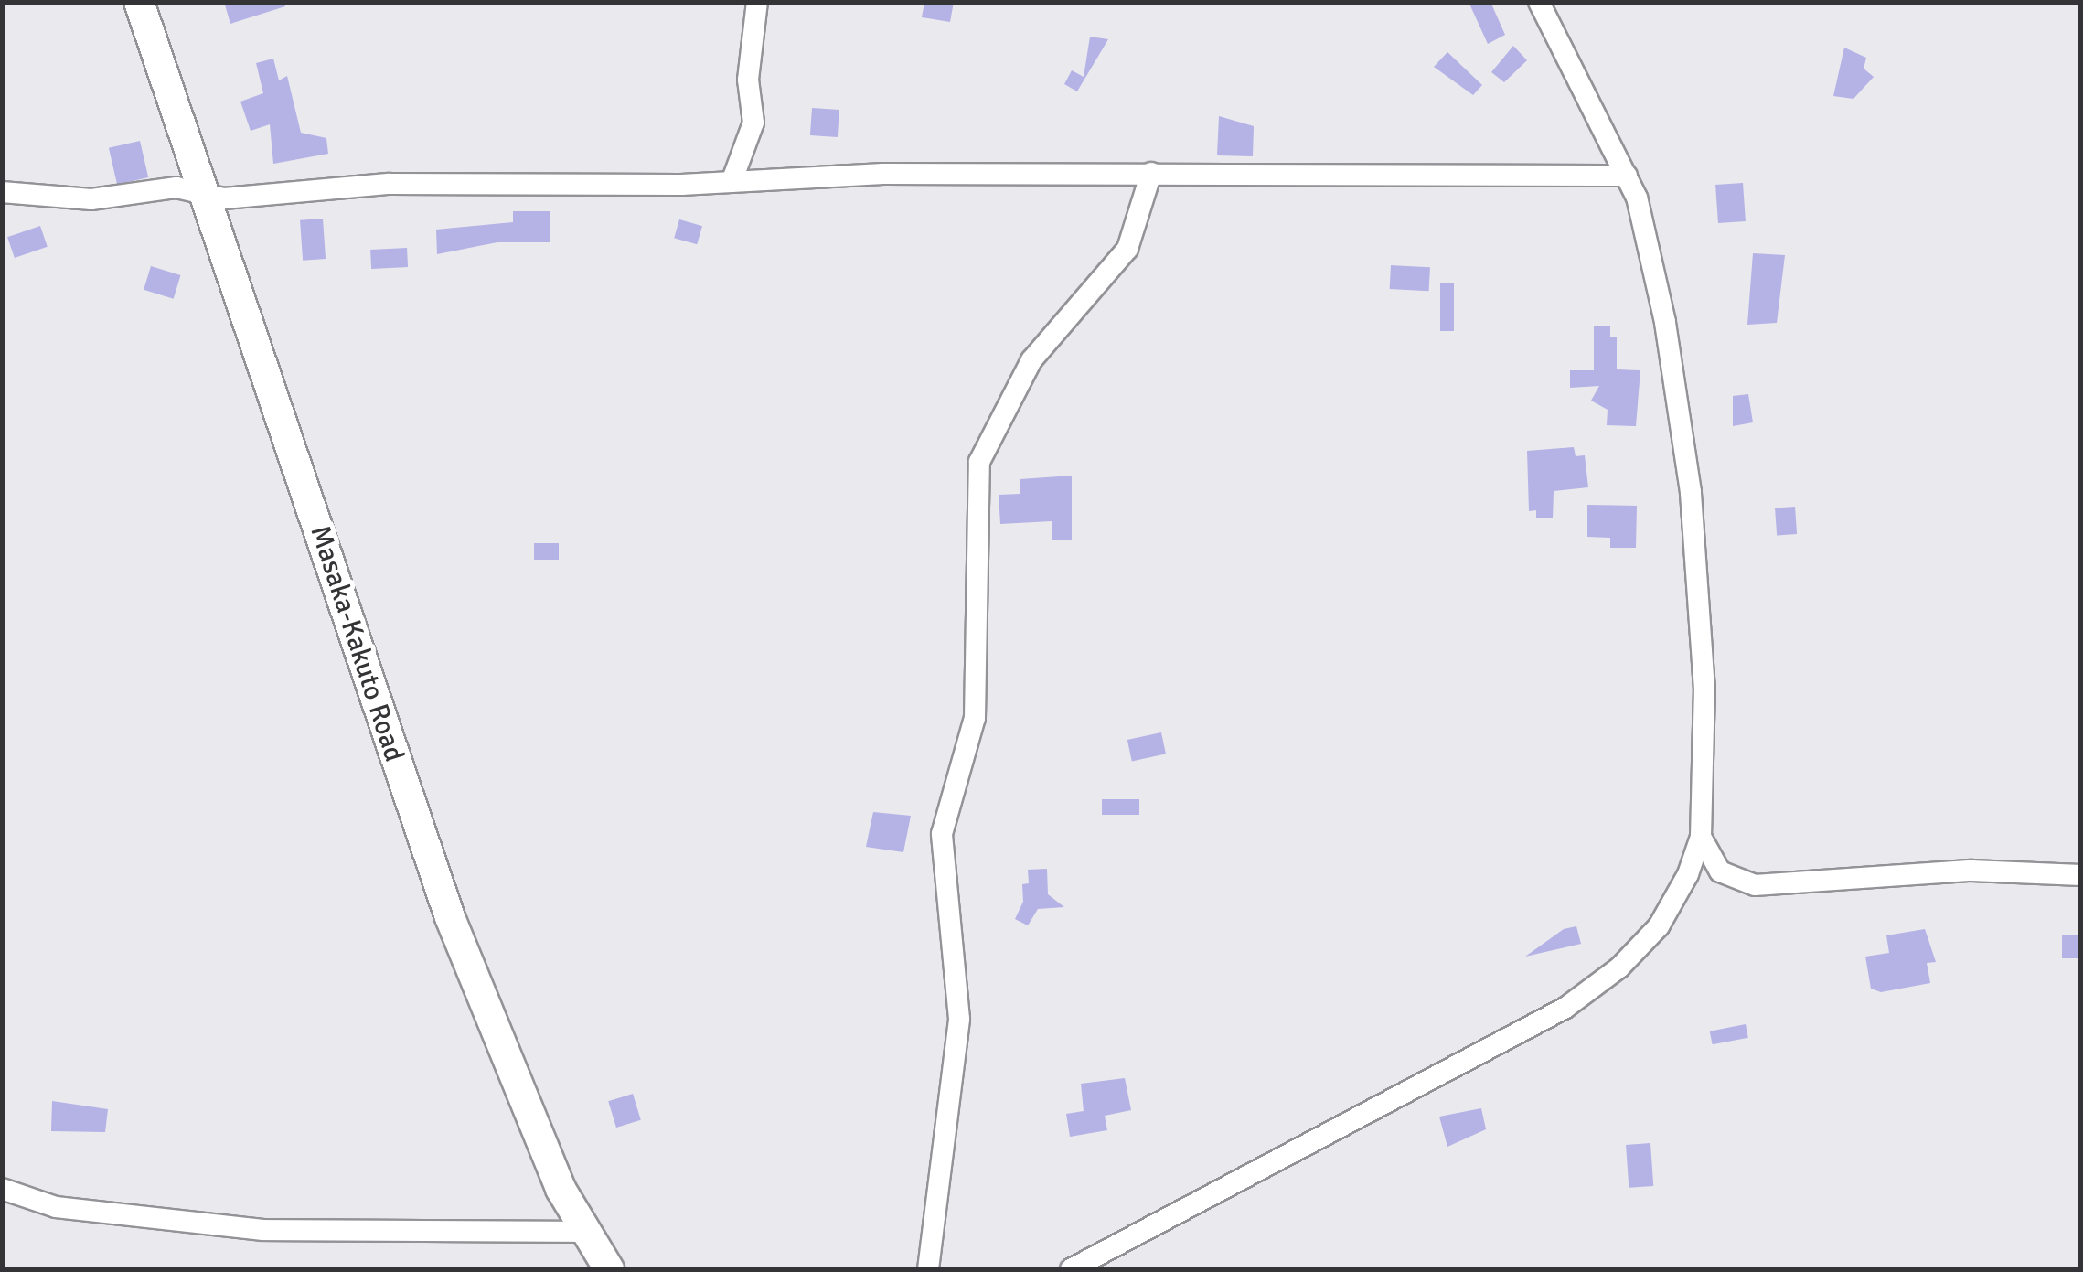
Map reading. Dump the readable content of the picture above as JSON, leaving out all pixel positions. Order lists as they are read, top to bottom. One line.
{"streets":{"highway":["Masaka-Kakuto Road"]}}
